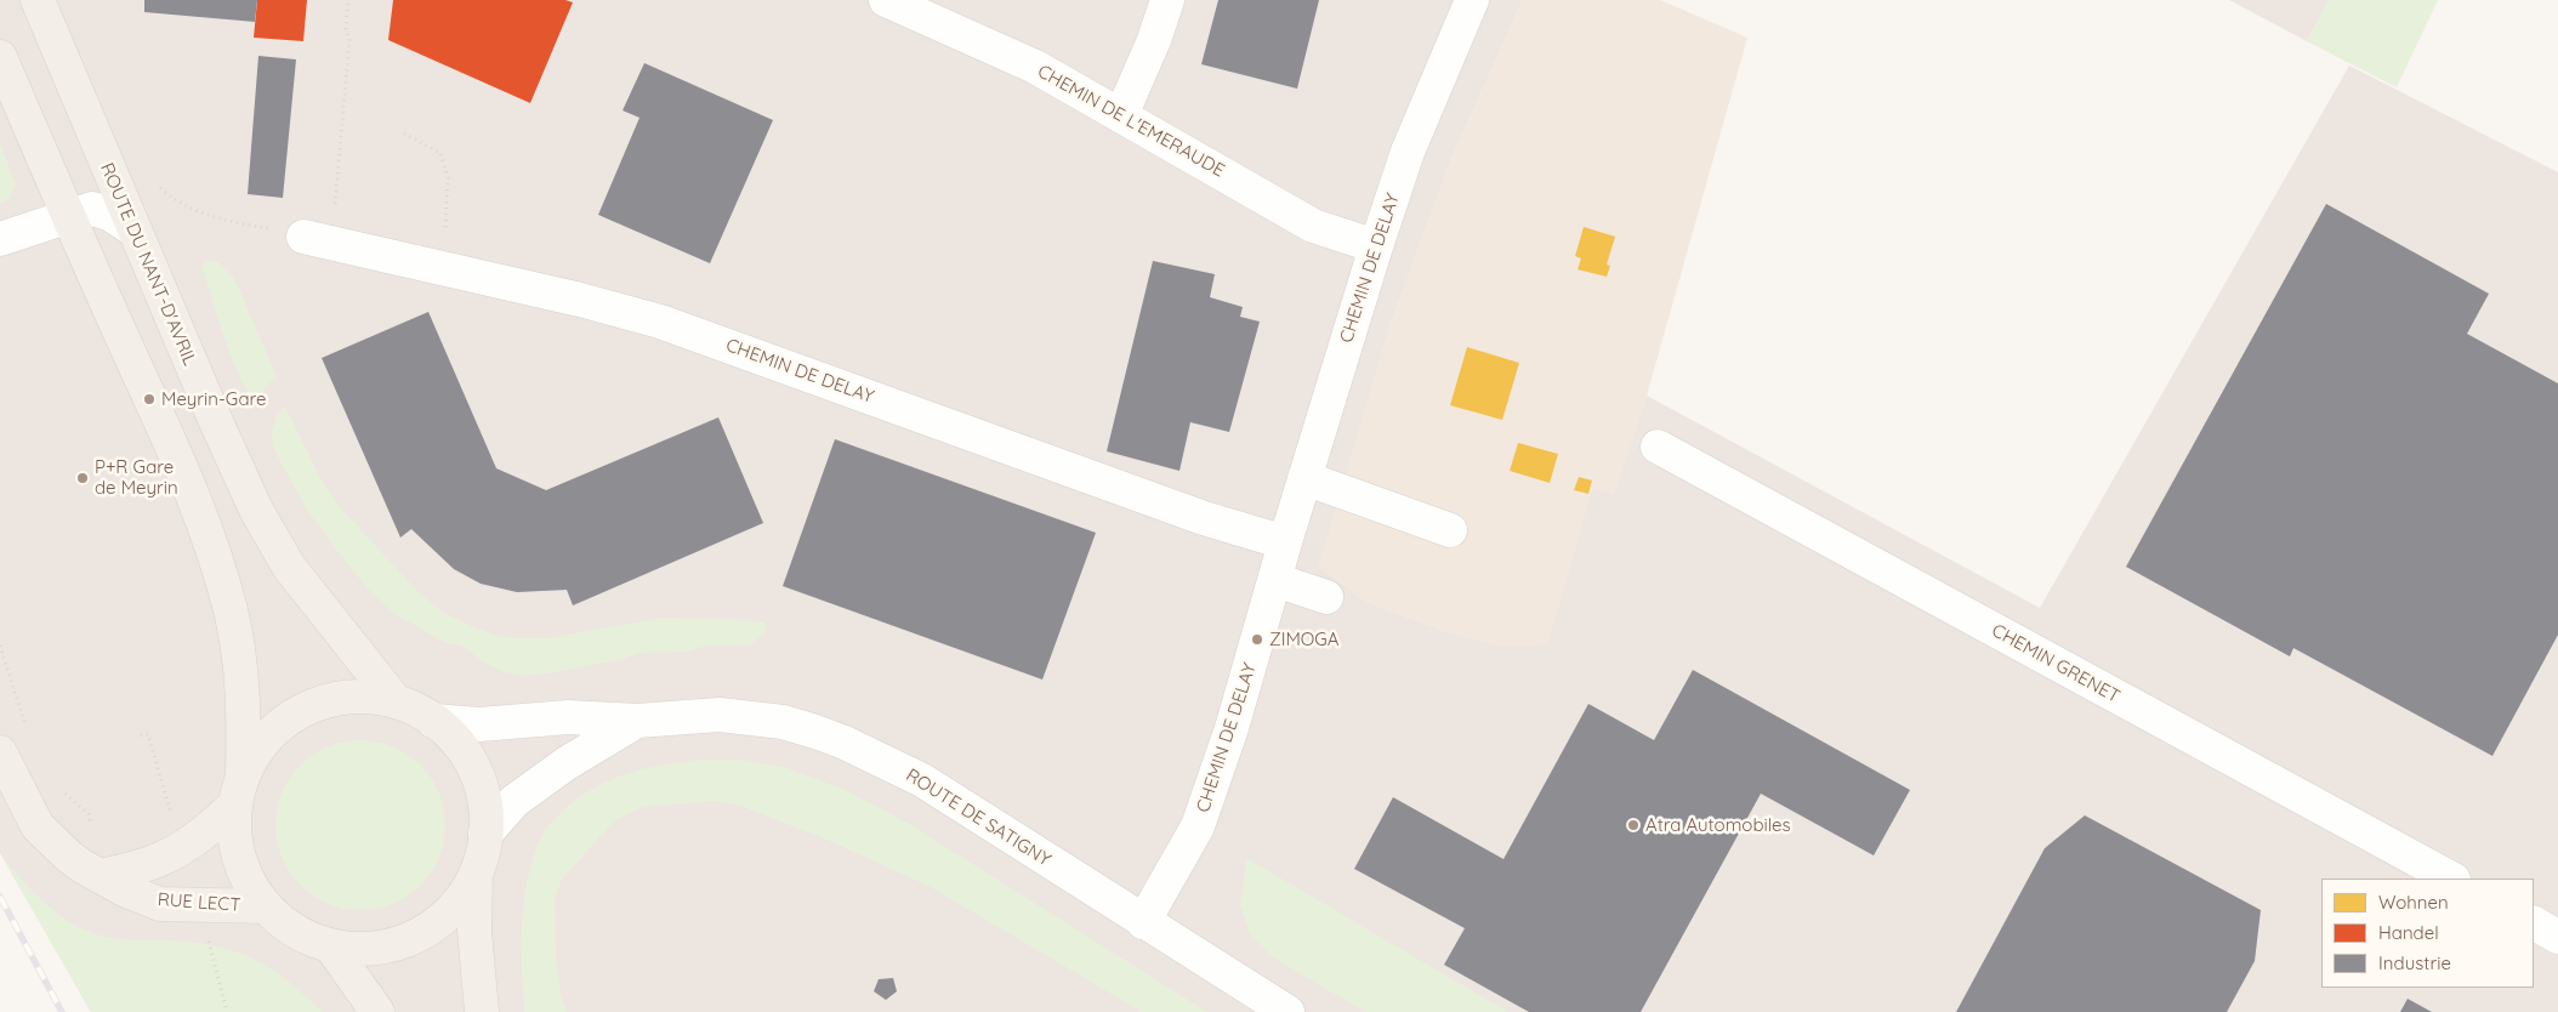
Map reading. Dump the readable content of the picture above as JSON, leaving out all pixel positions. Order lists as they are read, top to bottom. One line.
{"streets":{"main road":["ROUTE DU NANT-D'AVRIL","RUE LECT"],"street":["CHEMIN DE L'EMERAUDE","CHEMIN DE DELAY","CHEMIN GRENET","ROUTE DE SATIGNY"]},"crossings":[["CHEMIN DE L'EMERAUDE","CHEMIN DE DELAY"],["CHEMIN DE DELAY","ROUTE DE SATIGNY"]],"places":["Meyrin-Gare","P+R Gare de Meyrin","ZIMOGA","Atra Automobiles"],"legend":["Wohnen","Handel","Industrie"]}
